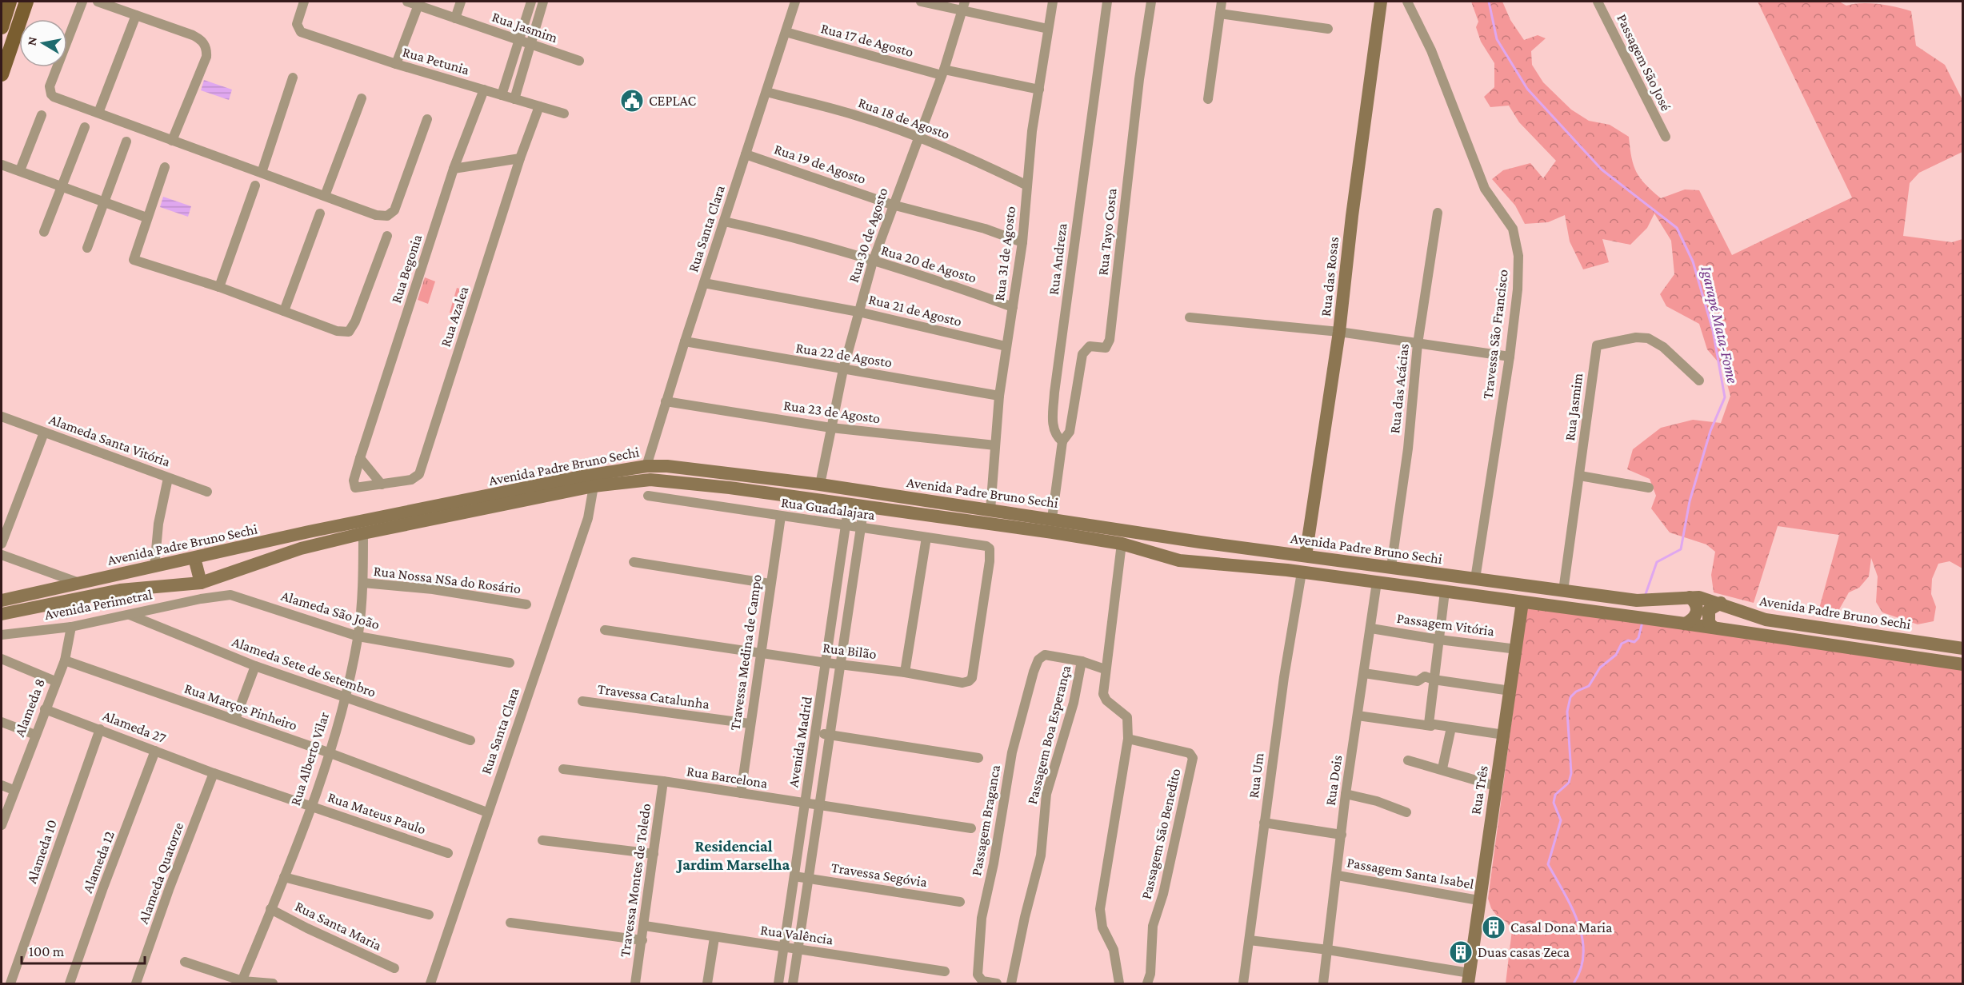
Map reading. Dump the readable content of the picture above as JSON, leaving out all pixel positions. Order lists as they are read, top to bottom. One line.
{"streets":{"main road":["Rua das Rosas","Avenida Padre Bruno Sechi","Rua Três"],"street":["Rua Jasmim","Rua 17 de Agosto","Rua Petunia","Passagem São José","Rua 18 de Agosto","Rua 19 de Agosto","Rua Santa Clara","Rua Tayo Costa","Rua 30 de Agosto","Rua 31 de Agosto","Rua Andreza","Rua 20 de Agosto","Rua Begonia","Rua 21 de Agosto","Rua Azalea","Travessa São Francisco","Rua 22 de Agosto","Rua das Acácias","Rua 23 de Agosto","Alameda Santa Vitória","Rua Guadalajara","Rua Nossa NSa do Rosário","Avenida Perimetral","Alameda São João","Passagem Vitória","Rua Bilão","Travessa Medina de Campo","Alameda Sete de Setembro","Travessa Catalunha","Rua Marços Pinheiro","Alameda 8","Alameda 27","Passagem Boa Esperança","Avenida Madrid","Rua Alberto Vilar","Rua Um","Rua Barcelona","Rua Dois","Rua Mateus Paulo","Passagem Braganca","Passagem São Benedito","Alameda 10","Alameda 12","Alameda Quatorze","Passagem Santa Isabel","Travessa Segóvia","Travessa Montes de Toledo","Rua Santa Maria","Rua Valência"]},"crossings":[["Rua Jasmim","Avenida Padre Bruno Sechi"],["Rua 17 de Agosto","Rua Santa Clara"],["Rua 17 de Agosto","Rua 30 de Agosto"],["Rua 17 de Agosto","Rua 31 de Agosto"],["Rua Petunia","Rua Begonia"],["Rua Petunia","Rua Azalea"],["Rua 18 de Agosto","Rua Santa Clara"],["Rua 18 de Agosto","Rua 30 de Agosto"],["Rua 18 de Agosto","Rua 31 de Agosto"],["Rua 19 de Agosto","Rua Santa Clara"],["Rua 19 de Agosto","Rua 30 de Agosto"],["Rua 19 de Agosto","Rua 31 de Agosto"],["Rua Santa Clara","Rua 20 de Agosto"],["Rua Santa Clara","Rua 21 de Agosto"],["Rua Santa Clara","Rua 22 de Agosto"],["Rua Santa Clara","Rua 23 de Agosto"],["Rua Santa Clara","Avenida Padre Bruno Sechi"],["Rua Santa Clara","Rua Marços Pinheiro"],["Rua Tayo Costa","Rua Andreza"],["Rua 30 de Agosto","Rua 20 de Agosto"],["Rua 30 de Agosto","Rua 21 de Agosto"],["Rua 30 de Agosto","Rua 22 de Agosto"],["Rua 30 de Agosto","Rua 23 de Agosto"],["Rua 30 de Agosto","Avenida Padre Bruno Sechi"],["Rua 31 de Agosto","Rua 20 de Agosto"],["Rua 31 de Agosto","Rua 21 de Agosto"],["Rua 31 de Agosto","Rua 22 de Agosto"],["Rua 31 de Agosto","Rua 23 de Agosto"],["Rua 31 de Agosto","Avenida Padre Bruno Sechi"],["Rua Begonia","Rua Azalea"],["Rua das Rosas","Avenida Padre Bruno Sechi"],["Travessa São Francisco","Avenida Padre Bruno Sechi"],["Rua das Acácias","Avenida Padre Bruno Sechi"],["Avenida Padre Bruno Sechi","Avenida Madrid"],["Avenida Padre Bruno Sechi","Rua Alberto Vilar"],["Avenida Padre Bruno Sechi","Rua Um"],["Avenida Padre Bruno Sechi","Rua Dois"],["Avenida Padre Bruno Sechi","Rua Três"],["Rua Guadalajara","Rua Bilão"],["Rua Guadalajara","Travessa Medina de Campo"],["Rua Guadalajara","Avenida Madrid"],["Rua Nossa NSa do Rosário","Rua Alberto Vilar"],["Avenida Perimetral","Alameda São João"],["Avenida Perimetral","Alameda Sete de Setembro"],["Avenida Perimetral","Alameda 8"],["Alameda São João","Rua Alberto Vilar"],["Passagem Vitória","Rua Dois"],["Passagem Vitória","Rua Três"],["Rua Bilão","Travessa Medina de Campo"],["Rua Bilão","Avenida Madrid"],["Travessa Medina de Campo","Travessa Catalunha"],["Travessa Medina de Campo","Rua Barcelona"],["Alameda Sete de Setembro","Rua Alberto Vilar"],["Rua Marços Pinheiro","Alameda 8"],["Rua Marços Pinheiro","Rua Alberto Vilar"],["Alameda 8","Alameda 27"],["Alameda 27","Rua Mateus Paulo"],["Alameda 27","Alameda 10"],["Alameda 27","Alameda 12"],["Alameda 27","Alameda Quatorze"],["Passagem Boa Esperança","Passagem Braganca"],["Avenida Madrid","Rua Barcelona"],["Avenida Madrid","Travessa Segóvia"],["Avenida Madrid","Rua Valência"],["Rua Alberto Vilar","Rua Mateus Paulo"],["Rua Alberto Vilar","Rua Santa Maria"],["Rua Barcelona","Travessa Montes de Toledo"],["Rua Dois","Passagem Santa Isabel"],["Rua Três","Passagem Santa Isabel"],["Rua Mateus Paulo","Alameda Quatorze"],["Travessa Montes de Toledo","Rua Valência"]],"districts":["Residencial Jardim Marselha"],"water":["Igarapé Mata-Fome"],"places":{"public building":["CEPLAC"],"building":["Casal Dona Maria","Duas casas Zeca"]},"scale_bar":"100 m","north":"left"}
